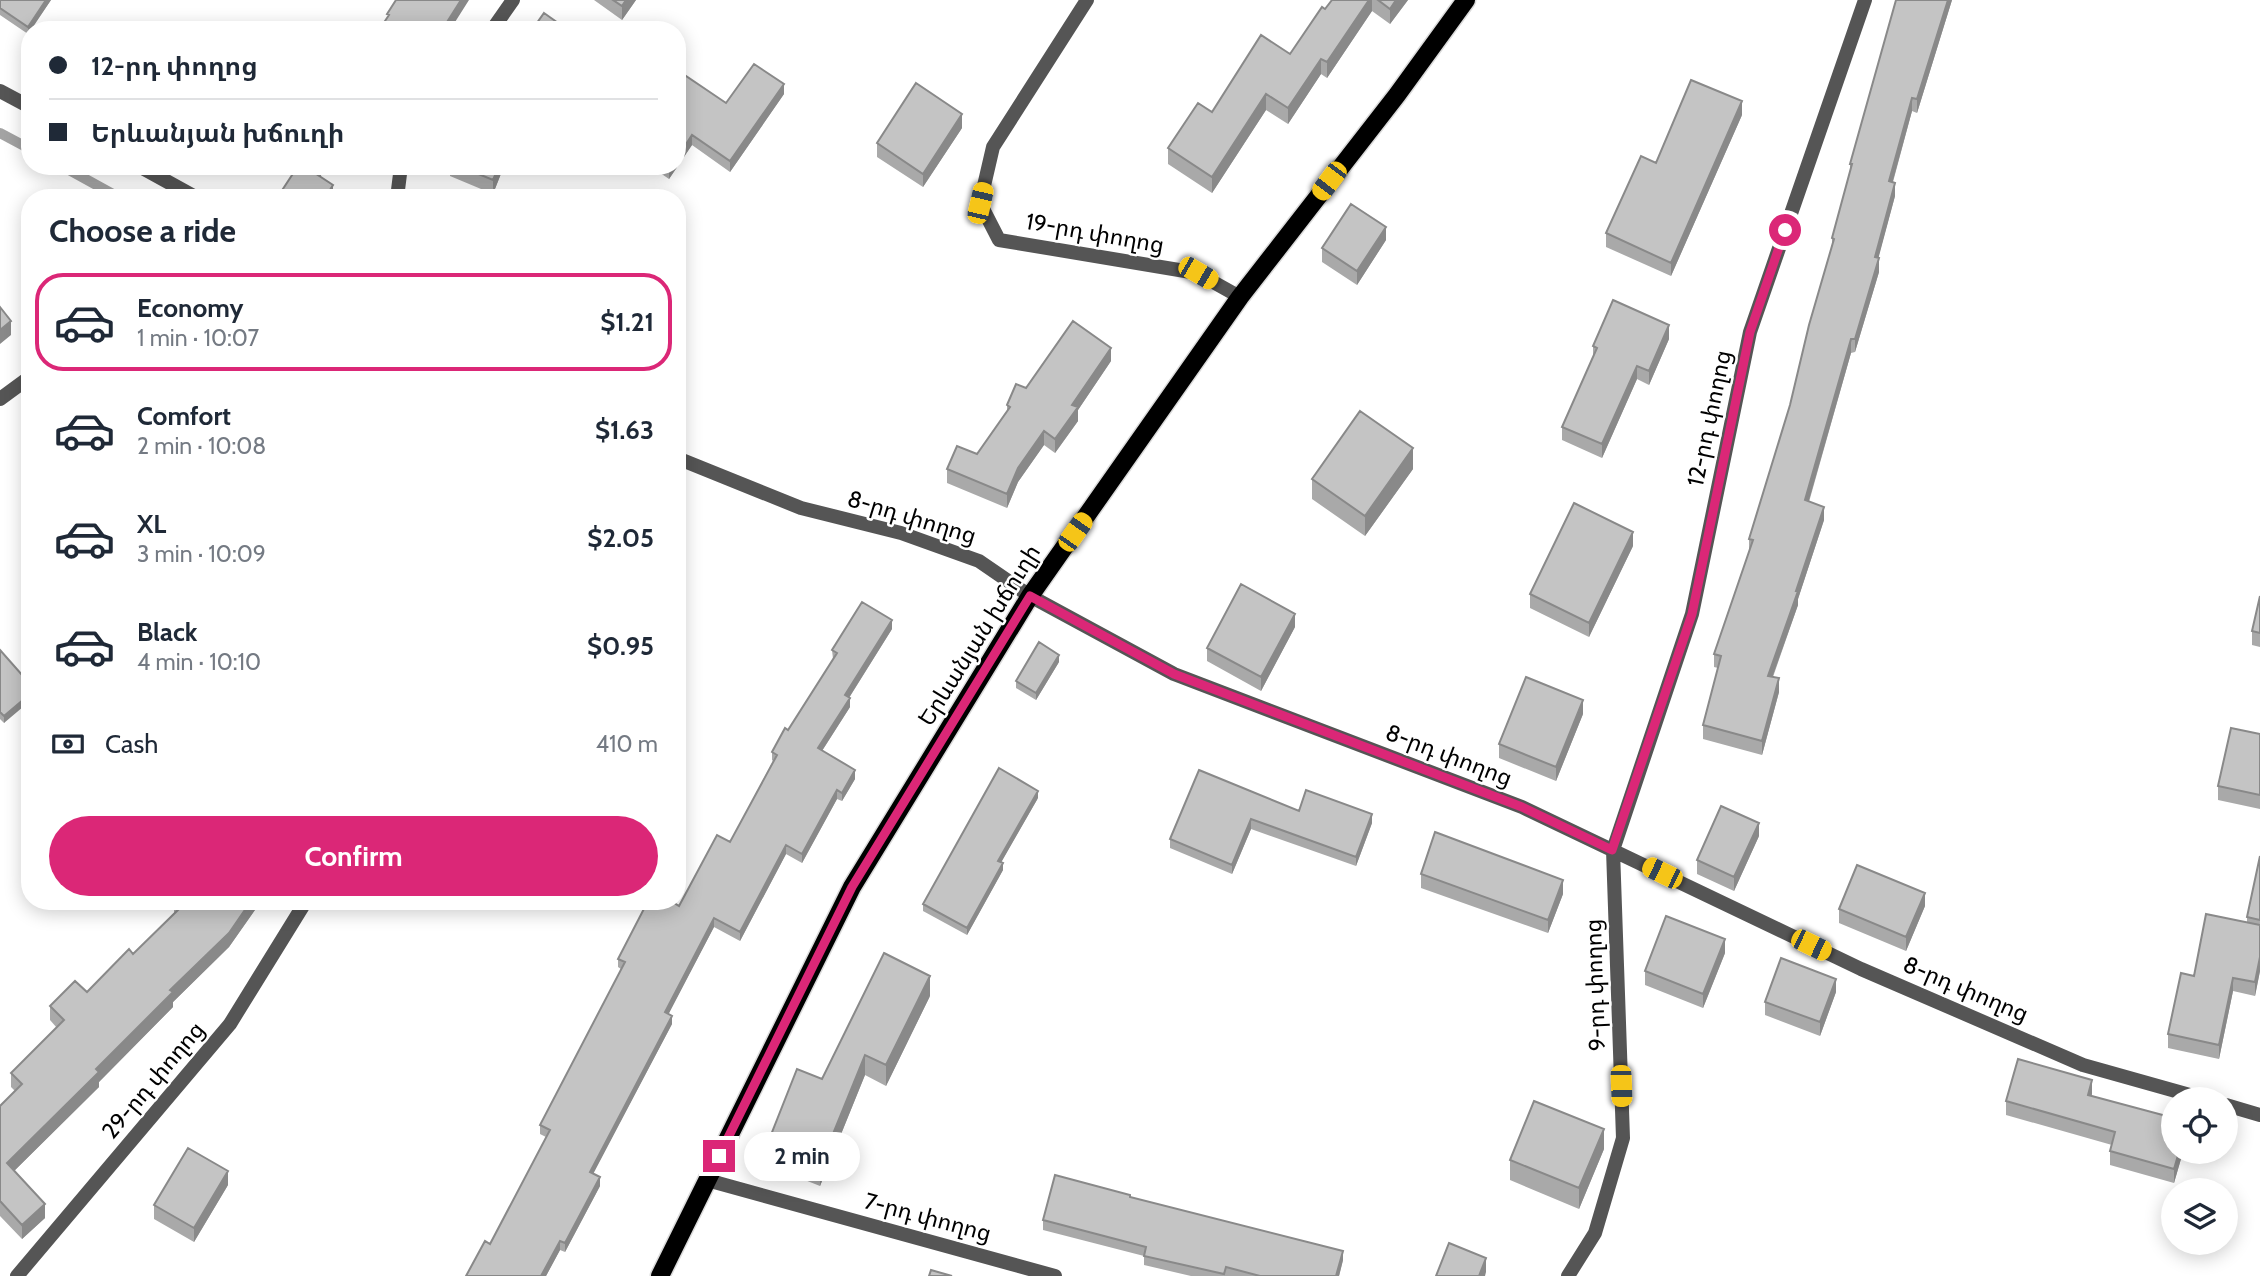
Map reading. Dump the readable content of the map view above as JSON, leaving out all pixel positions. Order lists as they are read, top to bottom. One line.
{"streets":{"main road":["Երևանյան խճուղի"],"street":["19-րդ փողոց","12-րդ փողոց","8-րդ փողոց","9-րդ փողոց","29-րդ փողոց","7-րդ փողոց"]},"crossings":[["19-րդ փողոց","Երևանյան խճուղի"],["12-րդ փողոց","8-րդ փողոց"],["12-րդ փողոց","9-րդ փողոց"],["8-րդ փողոց","Երևանյան խճուղի"],["8-րդ փողոց","9-րդ փողոց"],["Երևանյան խճուղի","7-րդ փողոց"]],"page":{"banner":["12-րդ փողոց","Երևանյան խճուղի"],"heading":"Choose a ride","list":[{"name":"Economy","note":"1 min · 10:07","value":"$1.21"},{"name":"Comfort","note":"2 min · 10:08","value":"$1.63"},{"name":"XL","note":"3 min · 10:09","value":"$2.05"},{"name":"Black","note":"4 min · 10:10","value":"$0.95"}],"pay":["Cash","410 m"],"buttons":"Confirm","bubble":"2 min"}}
